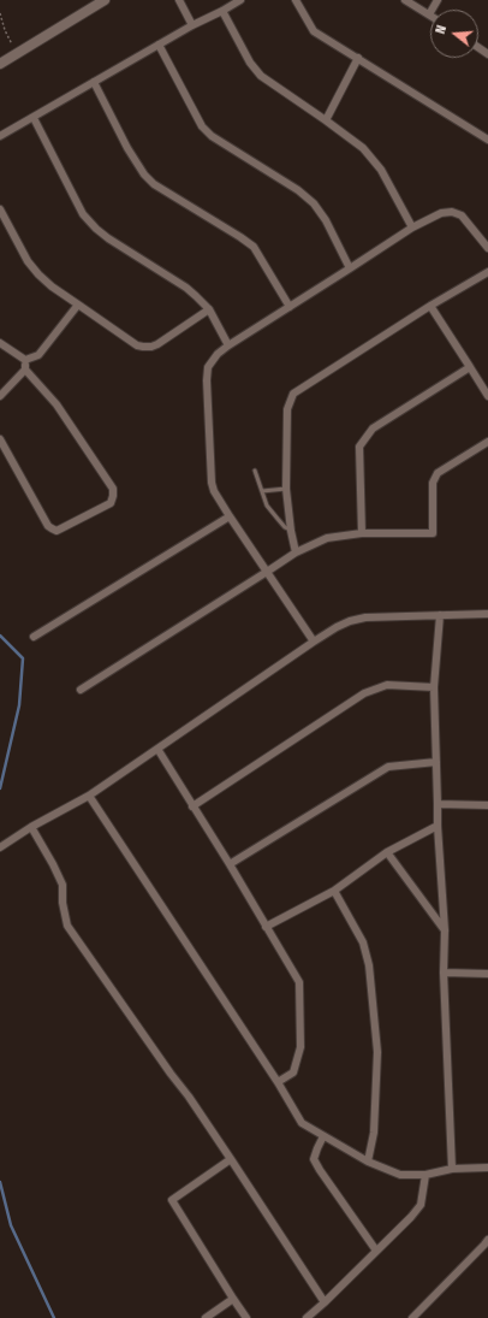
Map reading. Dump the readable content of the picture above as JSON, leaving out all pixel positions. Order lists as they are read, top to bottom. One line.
{"north":"left"}
